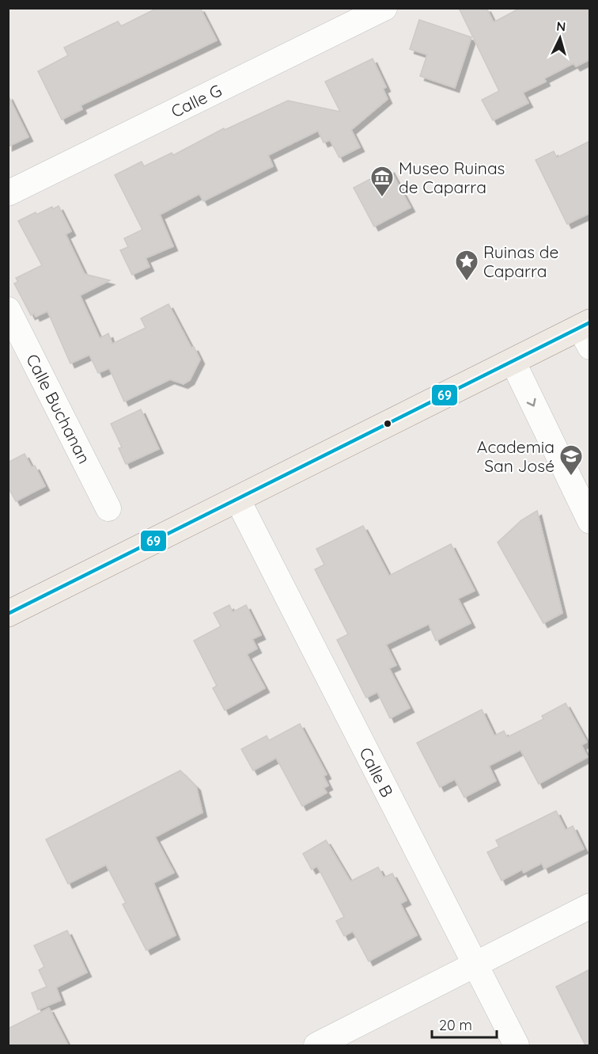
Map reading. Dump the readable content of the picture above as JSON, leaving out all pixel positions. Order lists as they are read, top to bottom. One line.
{"streets":{"street":["Calle G","Calle Buchanan","Calle B"]},"places":{"museum":["Museo Ruinas de Caparra"],"place":["Ruinas de Caparra"],"school or university":["Academia San José"]},"lines":["transit line 69"],"scale_bar":"20 m","north":"top"}
